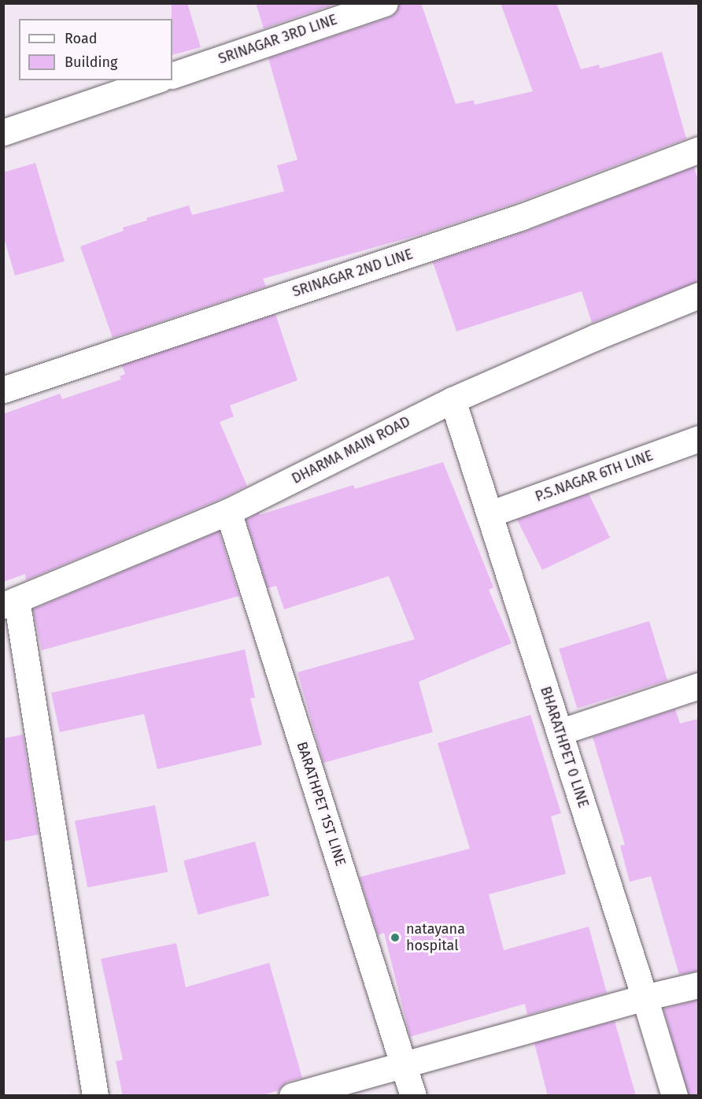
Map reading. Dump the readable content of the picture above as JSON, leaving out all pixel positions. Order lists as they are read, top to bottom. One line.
{"streets":{"street":["SRINAGAR 3RD LINE","SRINAGAR 2ND LINE","DHARMA MAIN ROAD","P.S.NAGAR 6TH LINE","BHARATHPET 0 LINE","BARATHPET 1ST LINE"]},"crossings":[["DHARMA MAIN ROAD","BHARATHPET 0 LINE"],["DHARMA MAIN ROAD","BARATHPET 1ST LINE"],["P.S.NAGAR 6TH LINE","BHARATHPET 0 LINE"]],"places":["natayana hospital"],"legend":["Road","Building"]}
